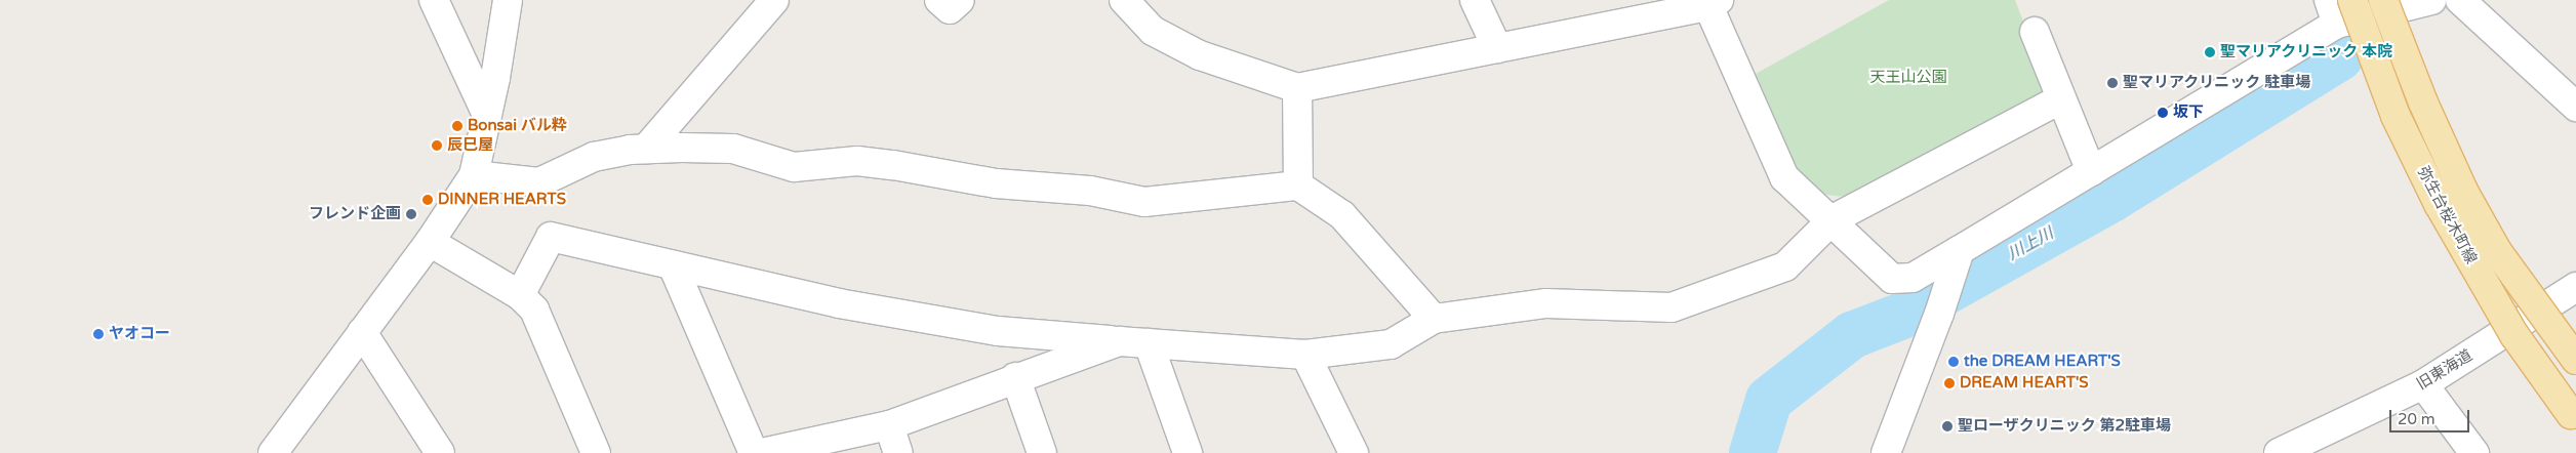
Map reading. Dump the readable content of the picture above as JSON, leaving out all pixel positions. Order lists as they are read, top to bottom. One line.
{"streets":{"main road":["弥生台桜木町線"],"street":["旧東海道"]},"water":["川上川"],"parks":["天王山公園"],"places":["聖マリアクリニック 本院","聖マリアクリニック 駐車場","坂下","Bonsai バル粋","辰巳屋","DINNER HEARTS","フレンド企画","ヤオコー","the DREAM HEART'S","DREAM HEART'S","聖ローザクリニック 第2駐車場"],"scale_bar":"20 m"}
